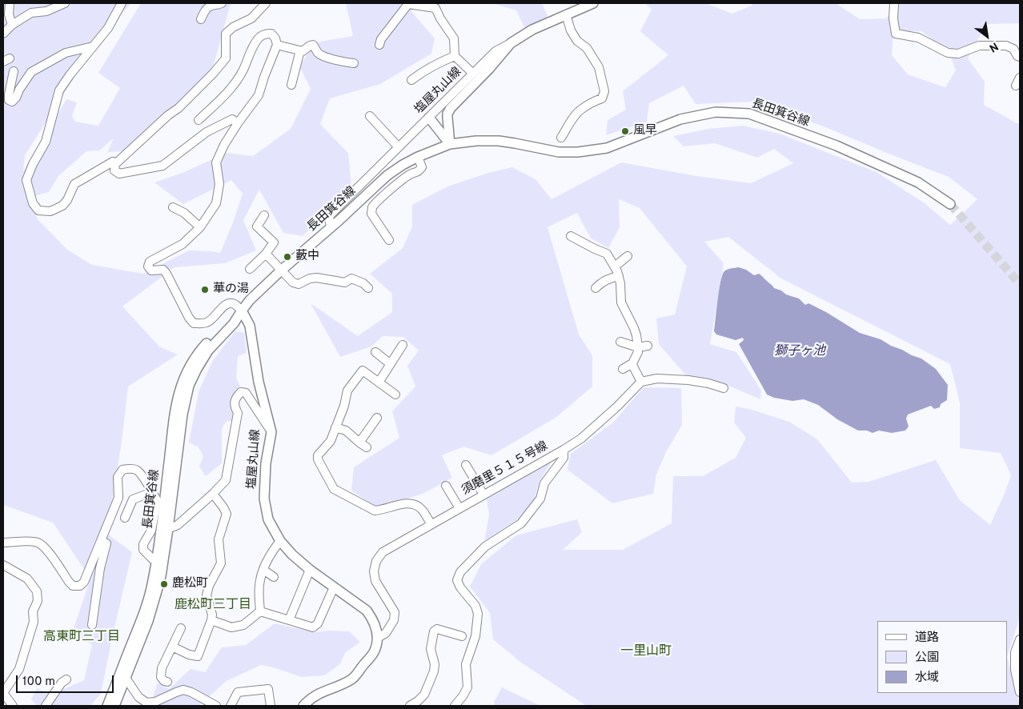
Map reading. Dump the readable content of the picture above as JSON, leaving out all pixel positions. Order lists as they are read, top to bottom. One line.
{"streets":{"street":["塩屋丸山線","長田箕谷線","須磨里５１５号線"]},"crossings":[["塩屋丸山線","長田箕谷線"],["塩屋丸山線","須磨里５１５号線"]],"districts":["鹿松町三丁目","高東町三丁目","一里山町"],"water":["獅子ヶ池"],"places":["風早","藪中","華の湯","鹿松町"],"legend":["道路","公園","水域"],"scale_bar":"100 m","north":"bottom right"}
